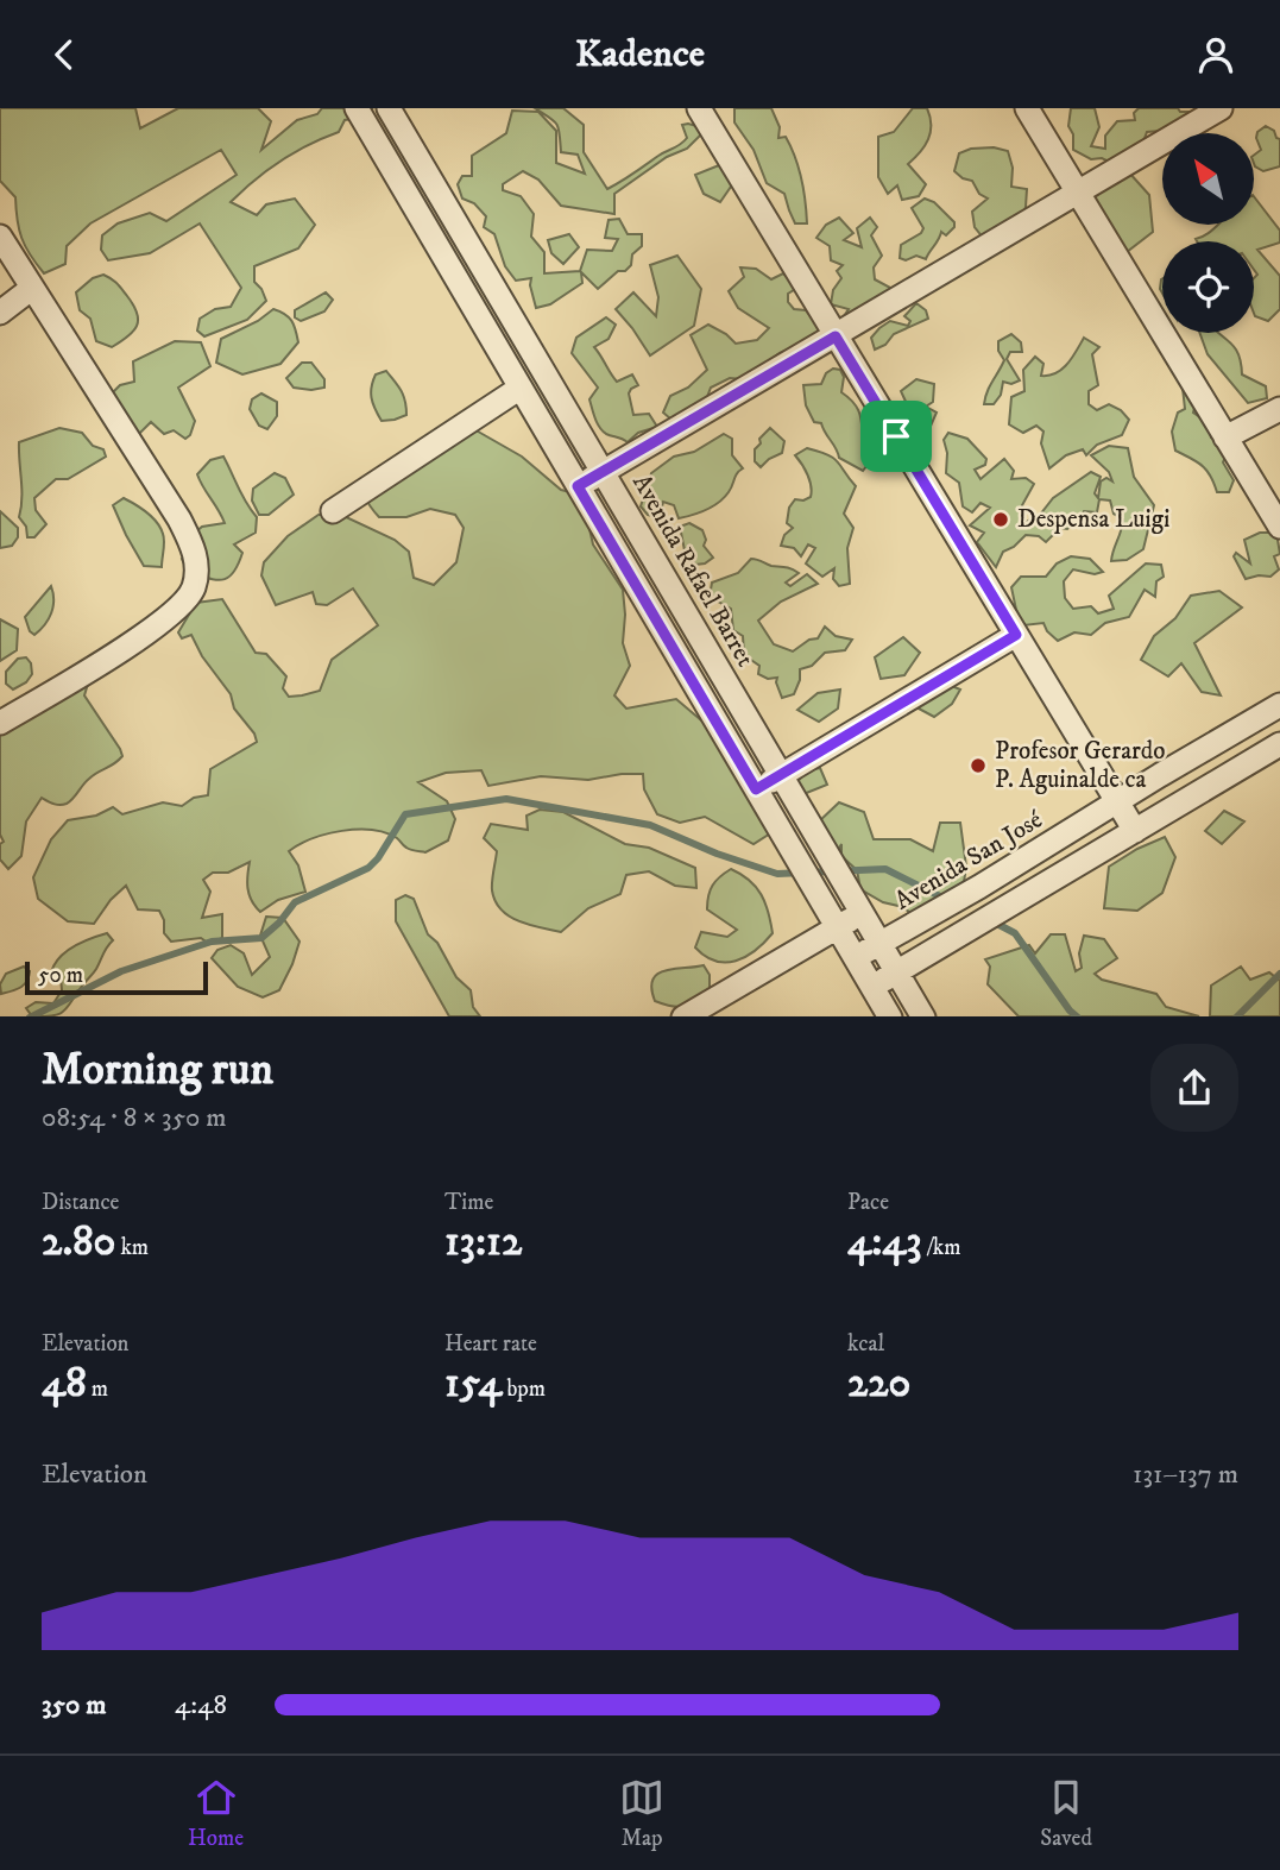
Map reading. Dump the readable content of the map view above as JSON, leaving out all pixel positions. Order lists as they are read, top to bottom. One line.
{"streets":{"street":["Avenida Rafael Barret","Avenida San José"]},"crossings":[["Avenida Rafael Barret","Avenida San José"]],"places":["Despensa Luigi","Profesor Gerardo P. Aguinalde ca"],"scale_bar":"50 m","north":"top left","page":{"header":"Kadence","scale":"50 m","heading":["Morning run","08:54 · 8 × 350 m"],"stats":[["Distance","2.80 km"],["Time","13:12"],["Pace","4:43 /km"],["Elevation","48 m"],["Heart rate","154 bpm"],["kcal","220"]],"chart":["Elevation","131–137 m"],"list":[{"name":"350 m","note":"4:48"}],"tabs":["Home","Map","Saved"]}}
